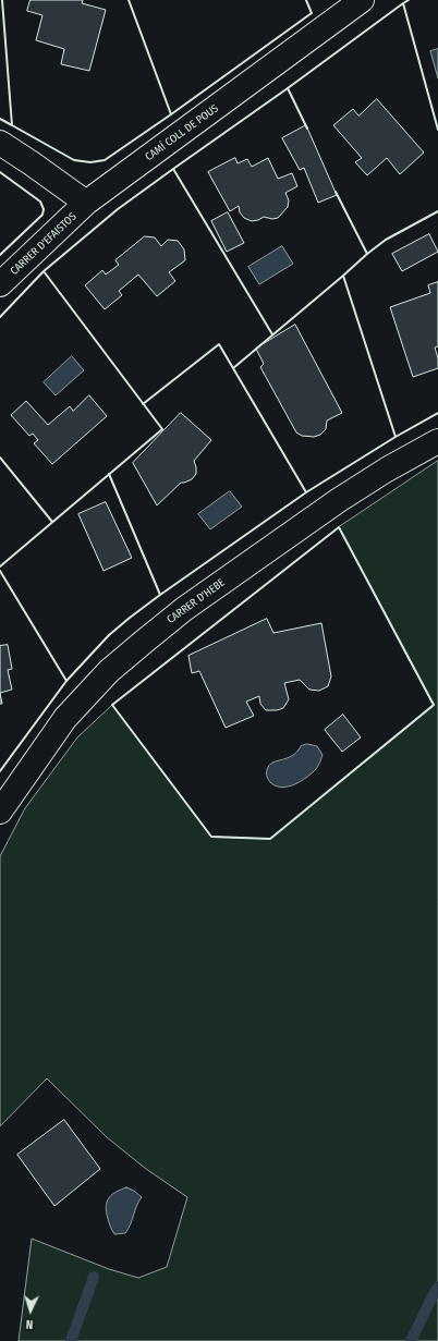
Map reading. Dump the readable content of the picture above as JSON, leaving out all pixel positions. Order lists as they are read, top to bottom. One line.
{"streets":{"street":["CAMÍ COLL DE POUS","CARRER D'EFAISTOS","CARRER D'HEBE"]},"crossings":[["CAMÍ COLL DE POUS","CARRER D'EFAISTOS"]],"north":"bottom"}
